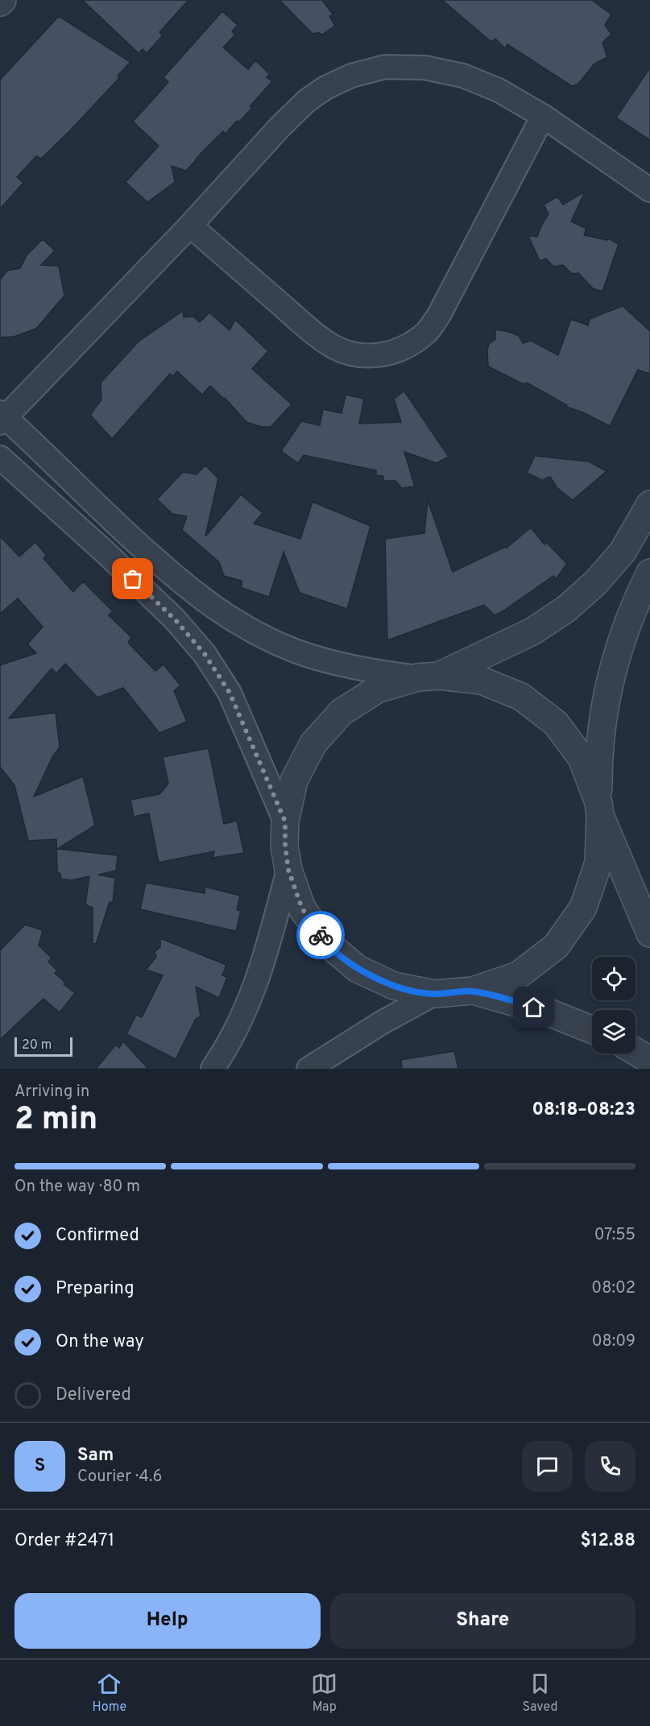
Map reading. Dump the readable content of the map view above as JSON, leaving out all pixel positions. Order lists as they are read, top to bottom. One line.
{"scale_bar":"20 m","page":{"scale":"20 m","heading":["2 min","Arriving in","08:18–08:23"],"panel":["Sam","Courier · 4.6","Order #2471","$12.88"],"bar":"On the way · 80 m","list":[["Confirmed","07:55"],["Preparing","08:02"],["On the way","08:09"],"Delivered"],"round":"S","buttons":["Help","Share"],"tabs":["Home","Map","Saved"]}}
